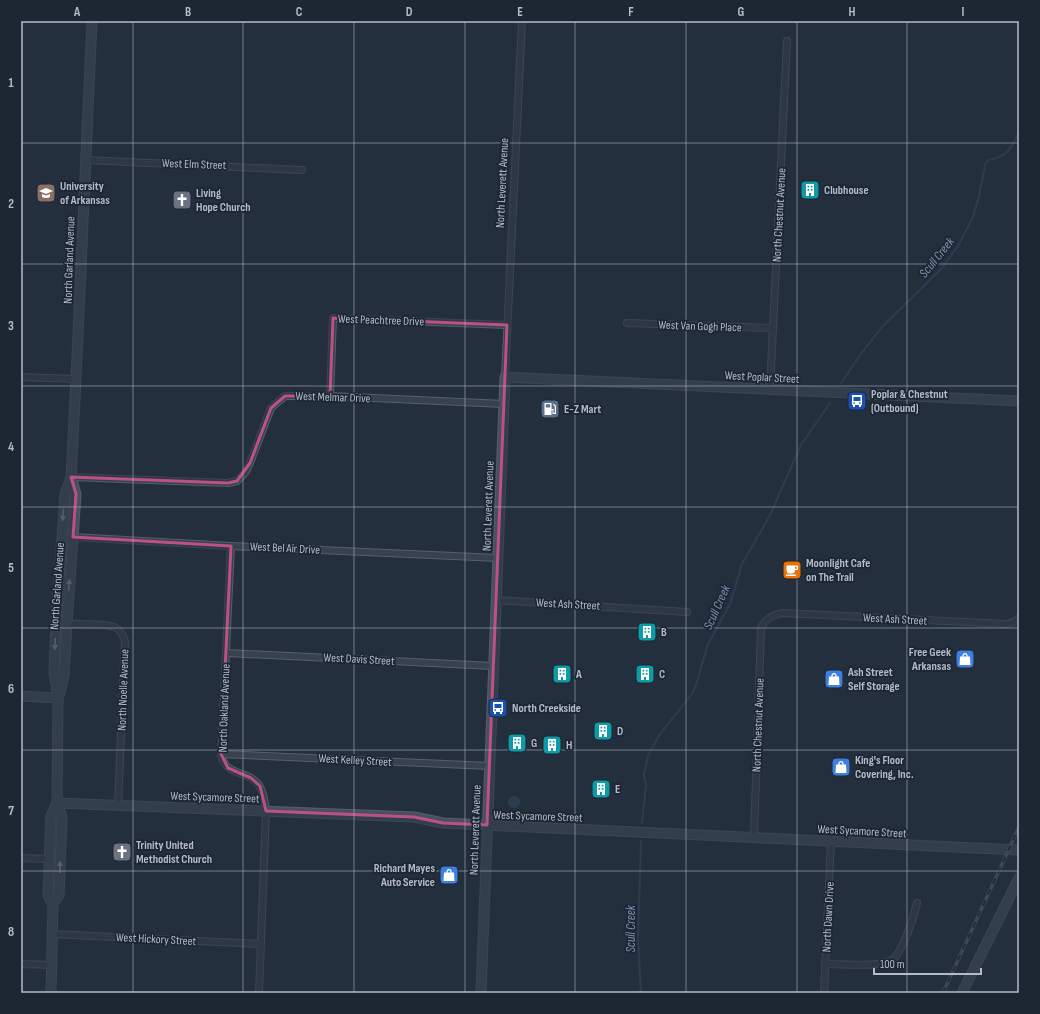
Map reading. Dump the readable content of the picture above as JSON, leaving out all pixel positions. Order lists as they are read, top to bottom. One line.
{"streets":{"street":["West Elm Street","North Leverett Avenue","North Chestnut Avenue","North Garland Avenue","West Peachtree Drive","West Van Gogh Place","West Poplar Street","West Melmar Drive","West Bel Air Drive","West Ash Street","West Davis Street","North Noelle Avenue","North Oakland Avenue","West Kelley Street","West Sycamore Street","North Dawn Drive","West Hickory Street"]},"crossings":[["West Elm Street","North Garland Avenue"],["North Leverett Avenue","West Peachtree Drive"],["North Leverett Avenue","West Poplar Street"],["North Leverett Avenue","West Melmar Drive"],["North Leverett Avenue","West Bel Air Drive"],["North Leverett Avenue","West Ash Street"],["North Leverett Avenue","West Davis Street"],["North Leverett Avenue","West Kelley Street"],["North Leverett Avenue","West Sycamore Street"],["North Chestnut Avenue","West Van Gogh Place"],["North Chestnut Avenue","West Poplar Street"],["North Chestnut Avenue","West Ash Street"],["North Chestnut Avenue","West Sycamore Street"],["North Garland Avenue","West Melmar Drive"],["North Garland Avenue","West Bel Air Drive"],["North Garland Avenue","North Noelle Avenue"],["North Garland Avenue","West Sycamore Street"],["North Garland Avenue","West Hickory Street"],["West Peachtree Drive","West Melmar Drive"],["West Bel Air Drive","North Oakland Avenue"],["West Davis Street","North Oakland Avenue"],["North Noelle Avenue","West Sycamore Street"],["North Oakland Avenue","West Kelley Street"],["North Oakland Avenue","West Sycamore Street"],["North Oakland Avenue","West Hickory Street"],["West Sycamore Street","North Dawn Drive"]],"water":["Scull Creek"],"places":{"building":["Clubhouse","B","A","C","D","G","H","E"],"school or university":["University of Arkansas"],"church":["Living Hope Church","Trinity United Methodist Church"],"bus stop":["Poplar & Chestnut (Outbound)","North Creekside"],"fuel station":["E-Z Mart"],"cafe":["Moonlight Cafe on The Trail"],"shop":["Free Geek Arkansas","Ash Street Self Storage","King's Floor Covering, Inc.","Richard Mayes Auto Service"]},"scale_bar":"100 m","grid":{"columns":["A","B","C","D","E","F","G","H","I"],"rows":["1","2","3","4","5","6","7","8"]}}
